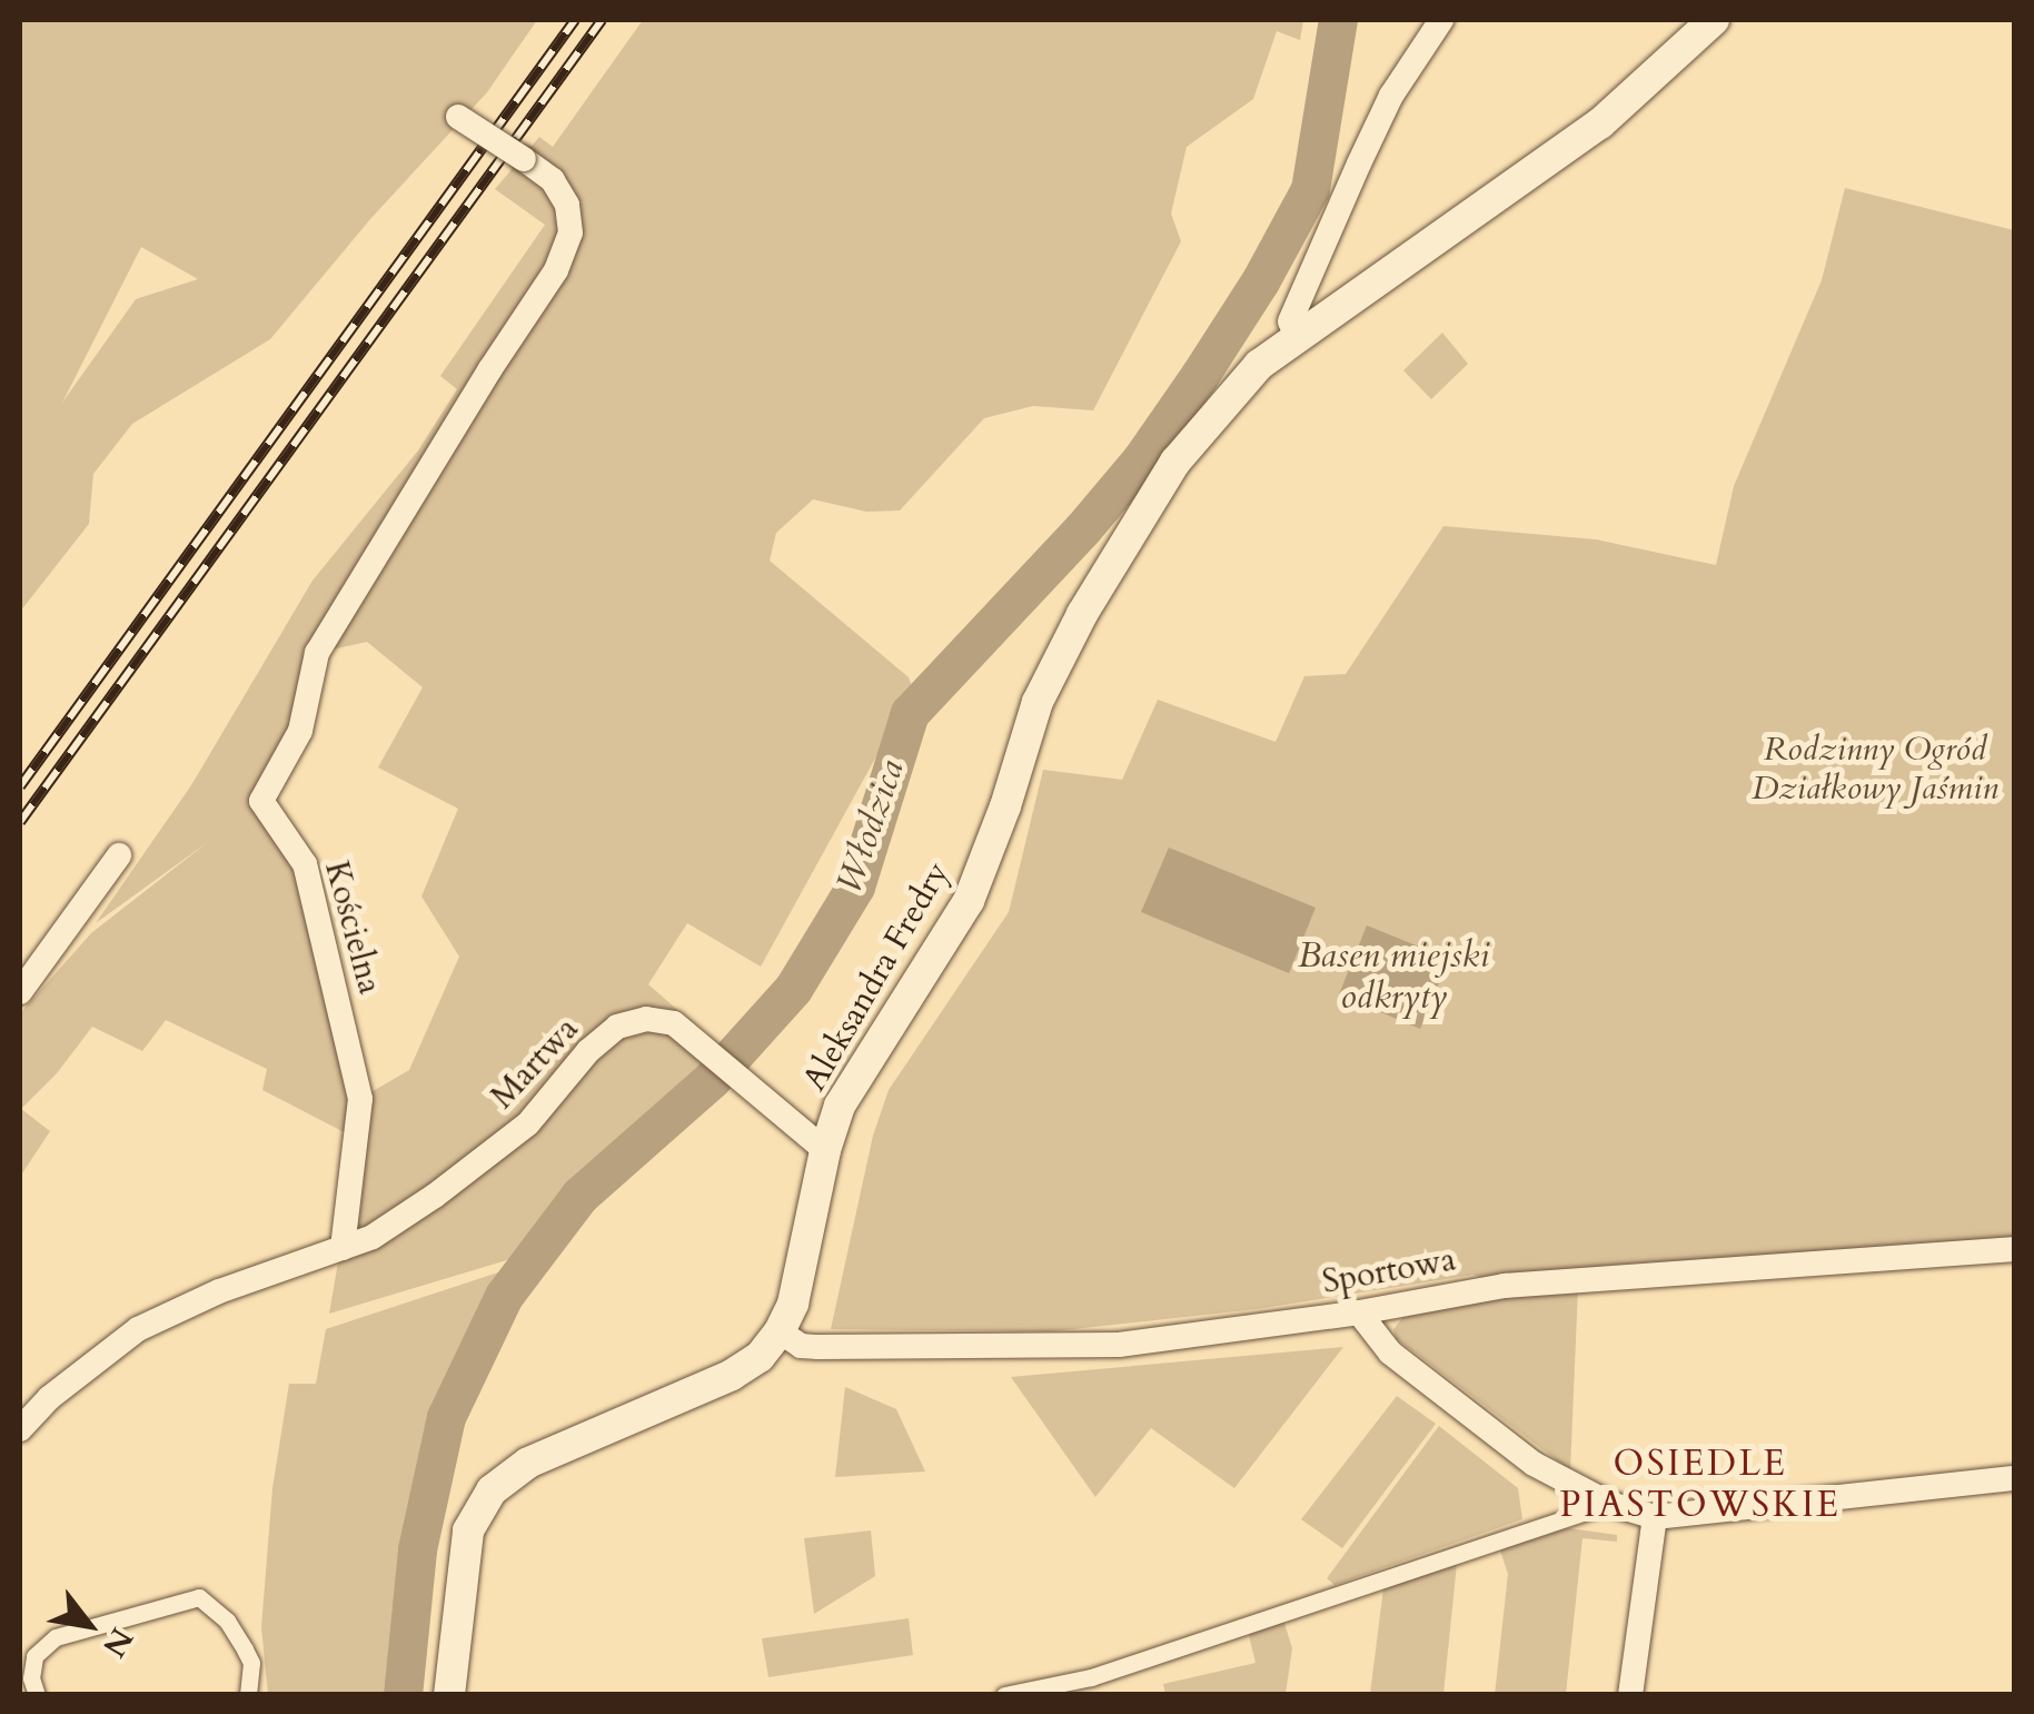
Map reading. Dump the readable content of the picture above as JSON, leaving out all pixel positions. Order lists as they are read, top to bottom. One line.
{"streets":{"street":["Kościelna","Aleksandra Fredry","Martwa","Sportowa"]},"crossings":[["Kościelna","Martwa"],["Aleksandra Fredry","Martwa"],["Aleksandra Fredry","Sportowa"]],"districts":["OSIEDLE PIASTOWSKIE"],"water":["Włodzica","Basen miejski odkryty"],"parks":["Rodzinny Ogród Działkowy Jaśmin"],"north":"bottom right"}
